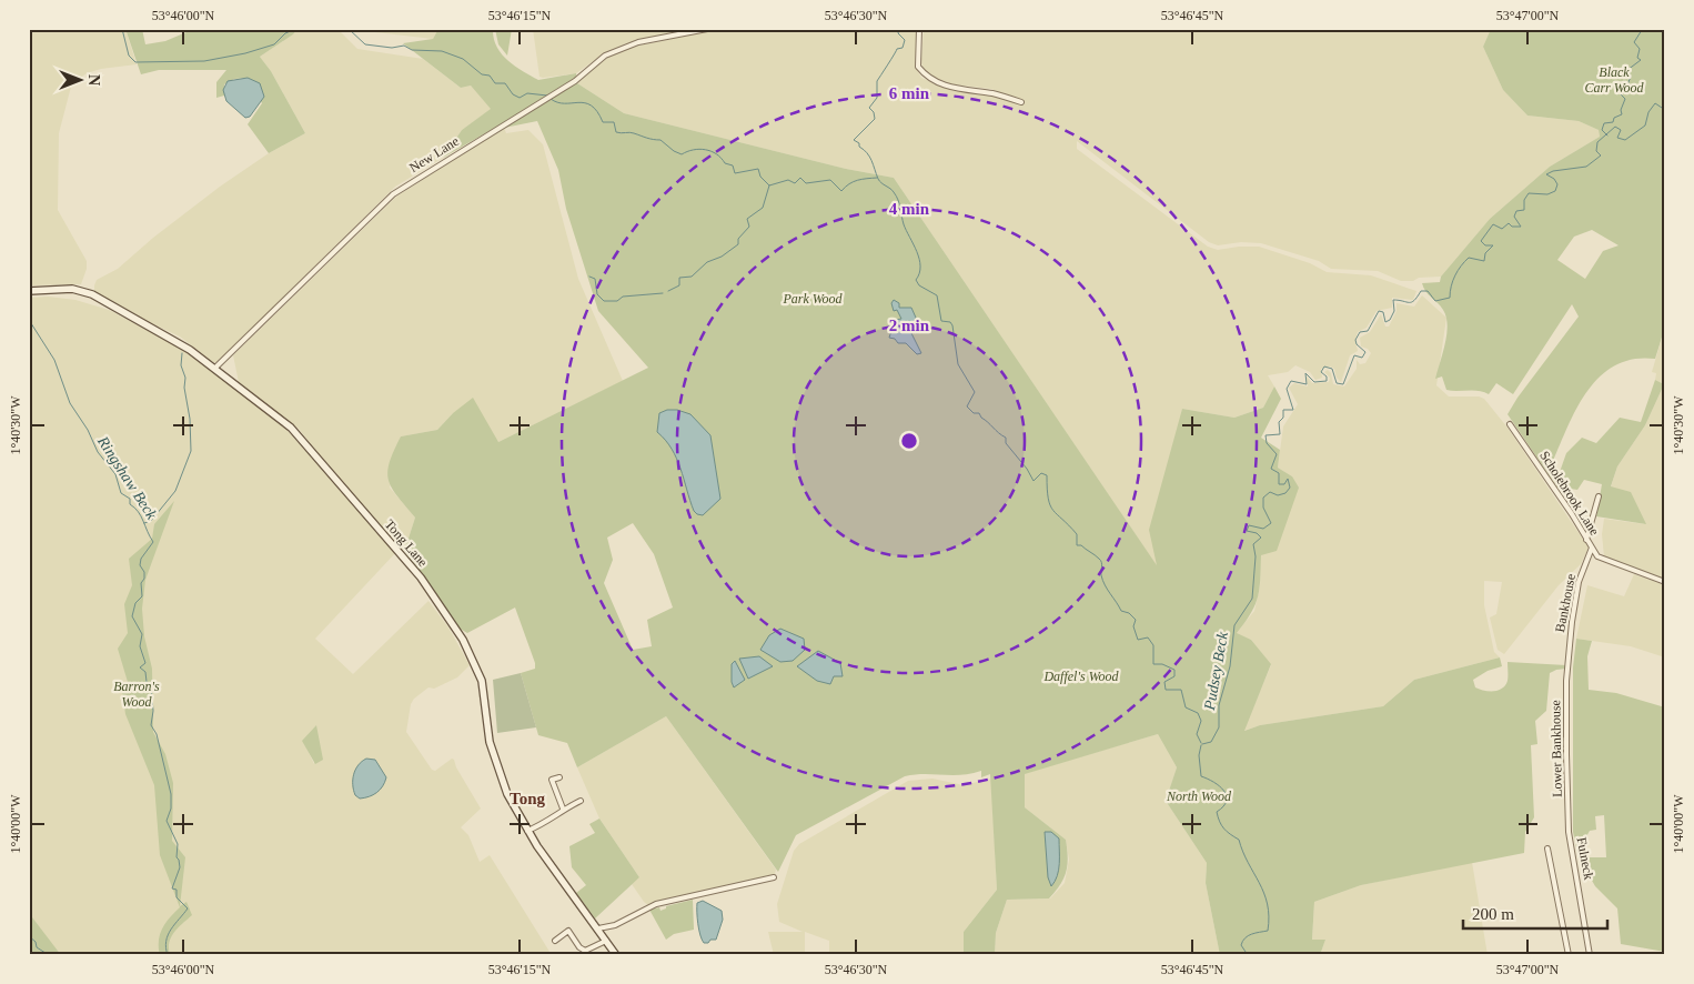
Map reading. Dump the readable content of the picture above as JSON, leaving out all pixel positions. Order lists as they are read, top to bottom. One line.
{"streets":{"street":["New Lane","Scholebrook Lane","Tong Lane","Bankhouse","Lower Bankhouse","Fulneck"]},"crossings":[["New Lane","Tong Lane"],["Scholebrook Lane","Bankhouse"],["Bankhouse","Lower Bankhouse"],["Lower Bankhouse","Fulneck"]],"districts":["Tong"],"water":["Ringshaw Beck","Pudsey Beck"],"parks":["Black Carr Wood","Park Wood","Daffel's Wood","Barron's Wood","North Wood"],"scale_bar":"200 m","north":"right","coordinates":["53°46'00\"N","53°46'15\"N","53°46'30\"N","53°46'45\"N","53°47'00\"N","1°40'30\"W","1°40'00\"W"],"rings":["6 min","4 min","2 min"]}
